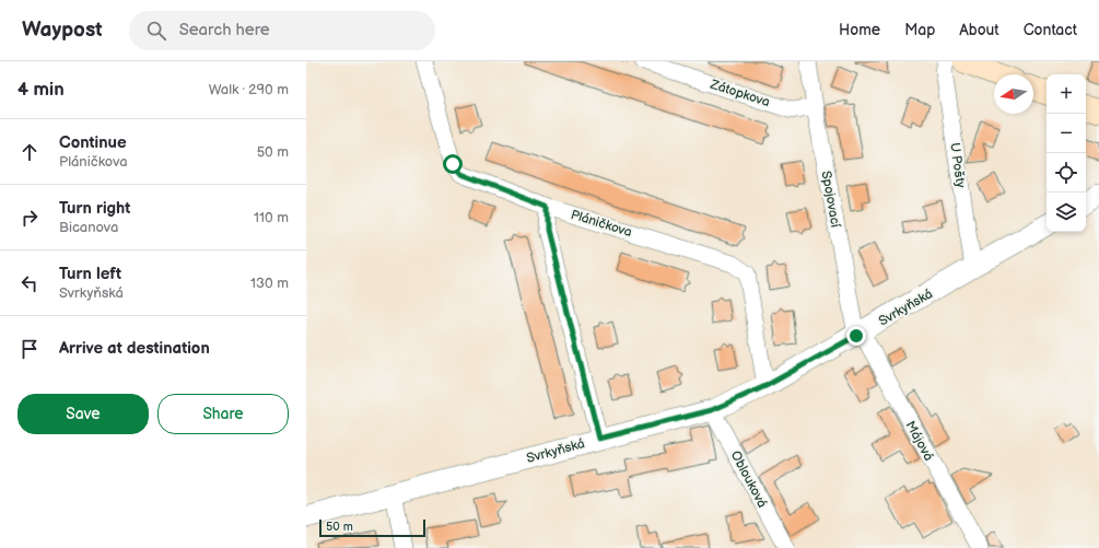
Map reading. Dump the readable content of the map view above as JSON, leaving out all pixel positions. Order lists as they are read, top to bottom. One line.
{"streets":{"street":["Zátopkova","U Pošty","Spojovací","Pláničkova","Svrkyňská","Májová","Oblouková"]},"crossings":[["Zátopkova","Spojovací"],["U Pošty","Svrkyňská"],["Spojovací","Svrkyňská"],["Spojovací","Májová"],["Pláničkova","Svrkyňská"],["Svrkyňská","Májová"],["Svrkyňská","Oblouková"]],"scale_bar":"50 m","north":"left","page":{"header":"Waypost","search":"Search here","nav":["Home","Map","About","Contact"],"heading":["4 min","Walk · 290 m"],"map_buttons":["+","−"],"list":[["Continue","Pláničkova","50 m"],["Turn right","Bicanova","110 m"],["Turn left","Svrkyňská","130 m"],"Arrive at destination"],"buttons":["Save","Share"],"scale":"50 m"}}
